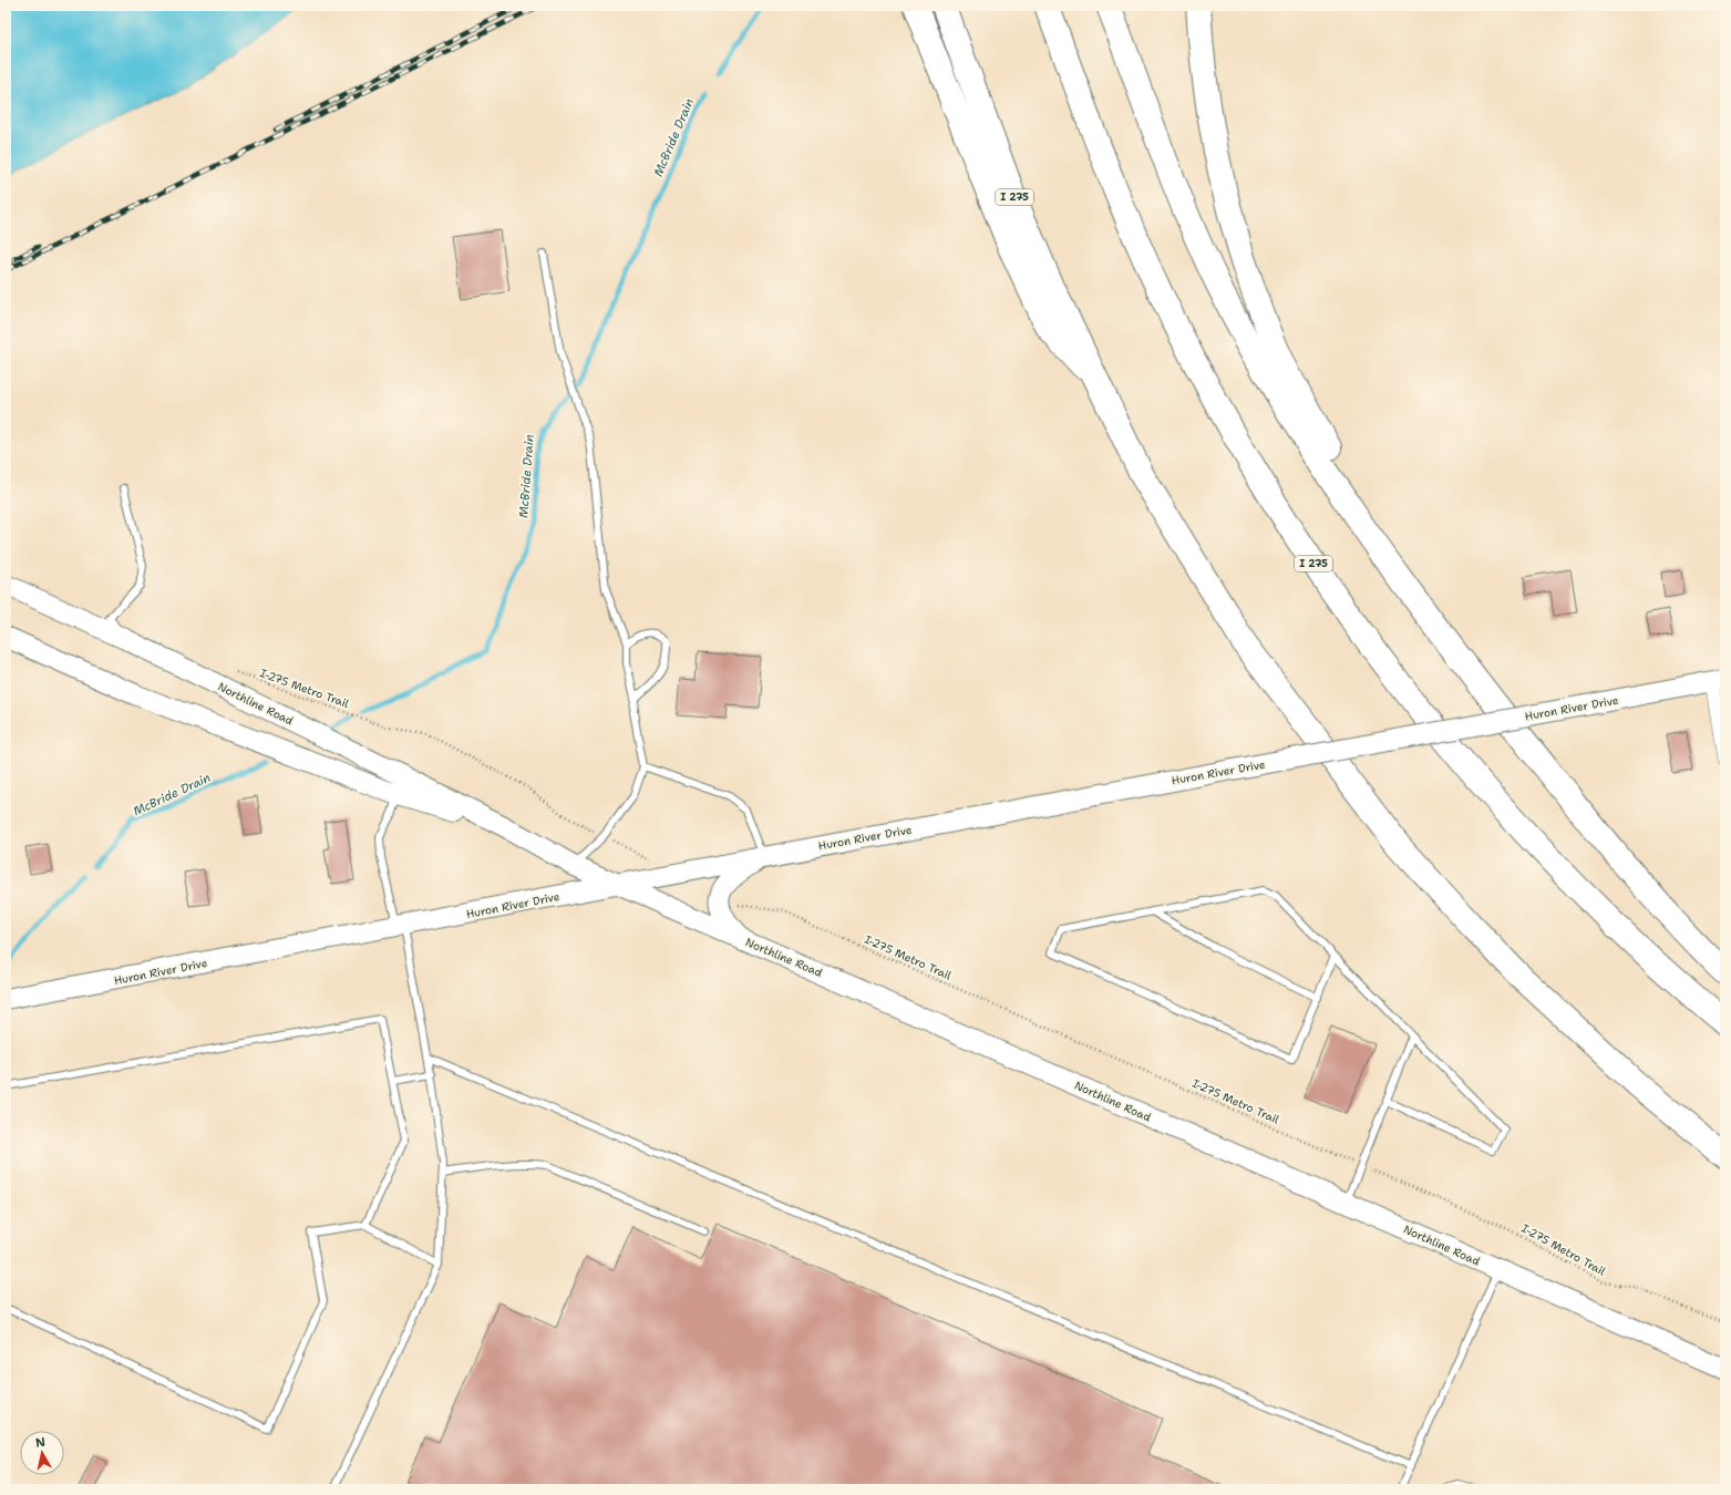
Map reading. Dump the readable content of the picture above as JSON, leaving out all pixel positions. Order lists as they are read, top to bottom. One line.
{"streets":{"highway":["I 275"],"street":["Northline Road","Huron River Drive"],"path":["I-275 Metro Trail"]},"crossings":[["Northline Road","Huron River Drive"]],"water":["McBride Drain"],"north":"top"}
